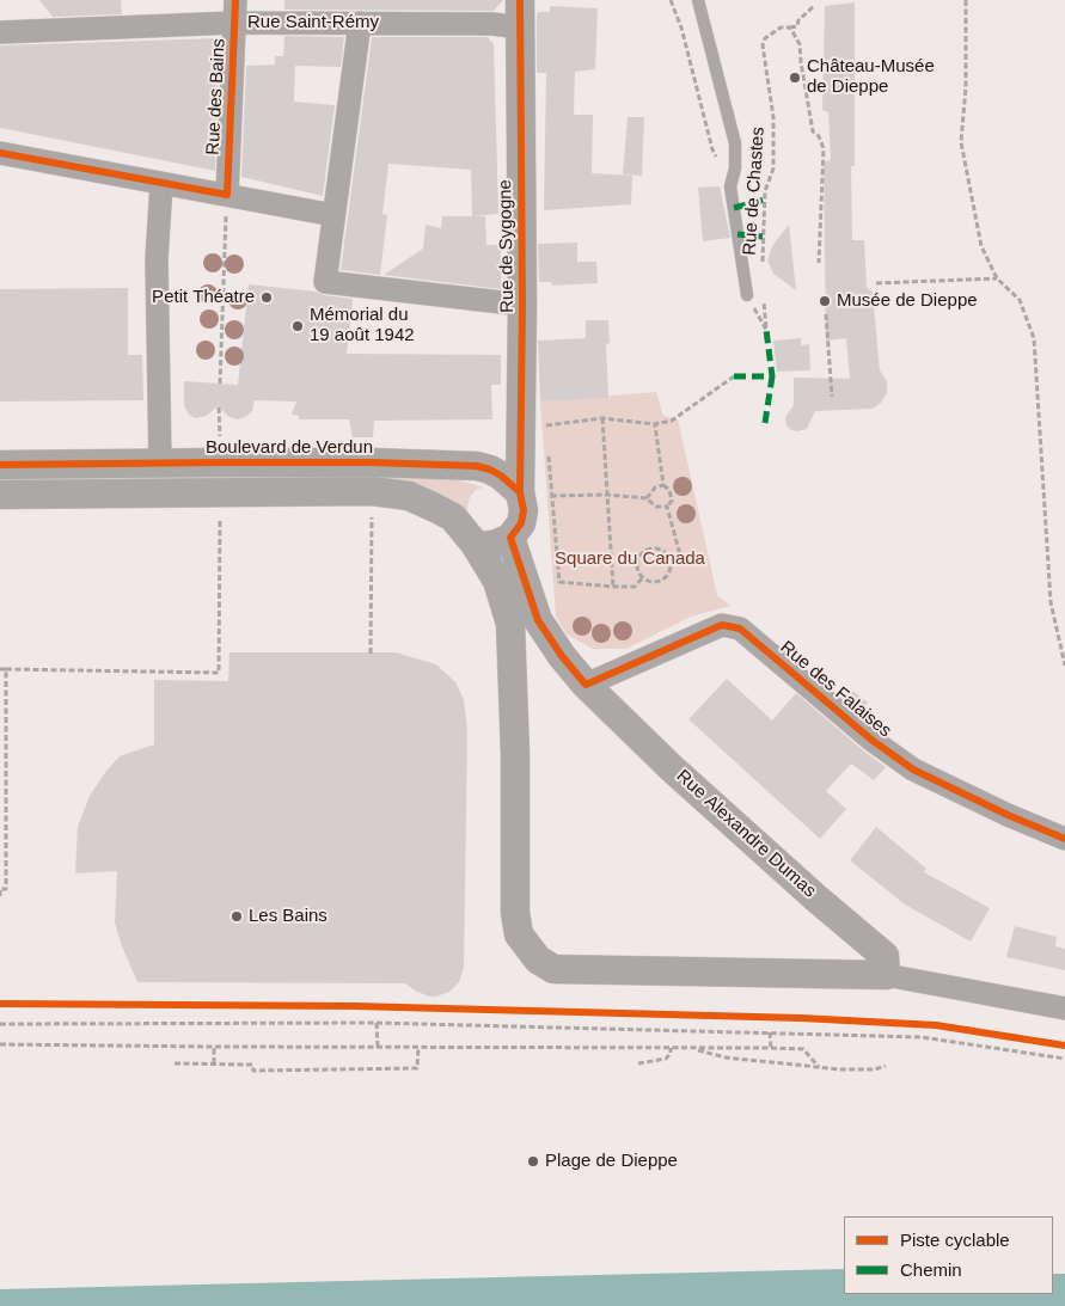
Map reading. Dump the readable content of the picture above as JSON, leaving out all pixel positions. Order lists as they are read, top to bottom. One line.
{"streets":{"street":["Rue Saint-Rémy","Rue des Bains","Rue de Sygogne","Boulevard de Verdun","Rue des Falaises","Rue Alexandre Dumas"],"path":["Rue de Chastes"]},"crossings":[["Rue Saint-Rémy","Rue des Bains"],["Rue Saint-Rémy","Rue de Sygogne"],["Rue de Sygogne","Boulevard de Verdun"],["Rue des Falaises","Rue Alexandre Dumas"]],"parks":["Square du Canada"],"places":["Château-Musée de Dieppe","Petit Théatre","Musée de Dieppe","Mémorial du 19 août 1942","Les Bains","Plage de Dieppe"],"legend":["Piste cyclable","Chemin"]}
